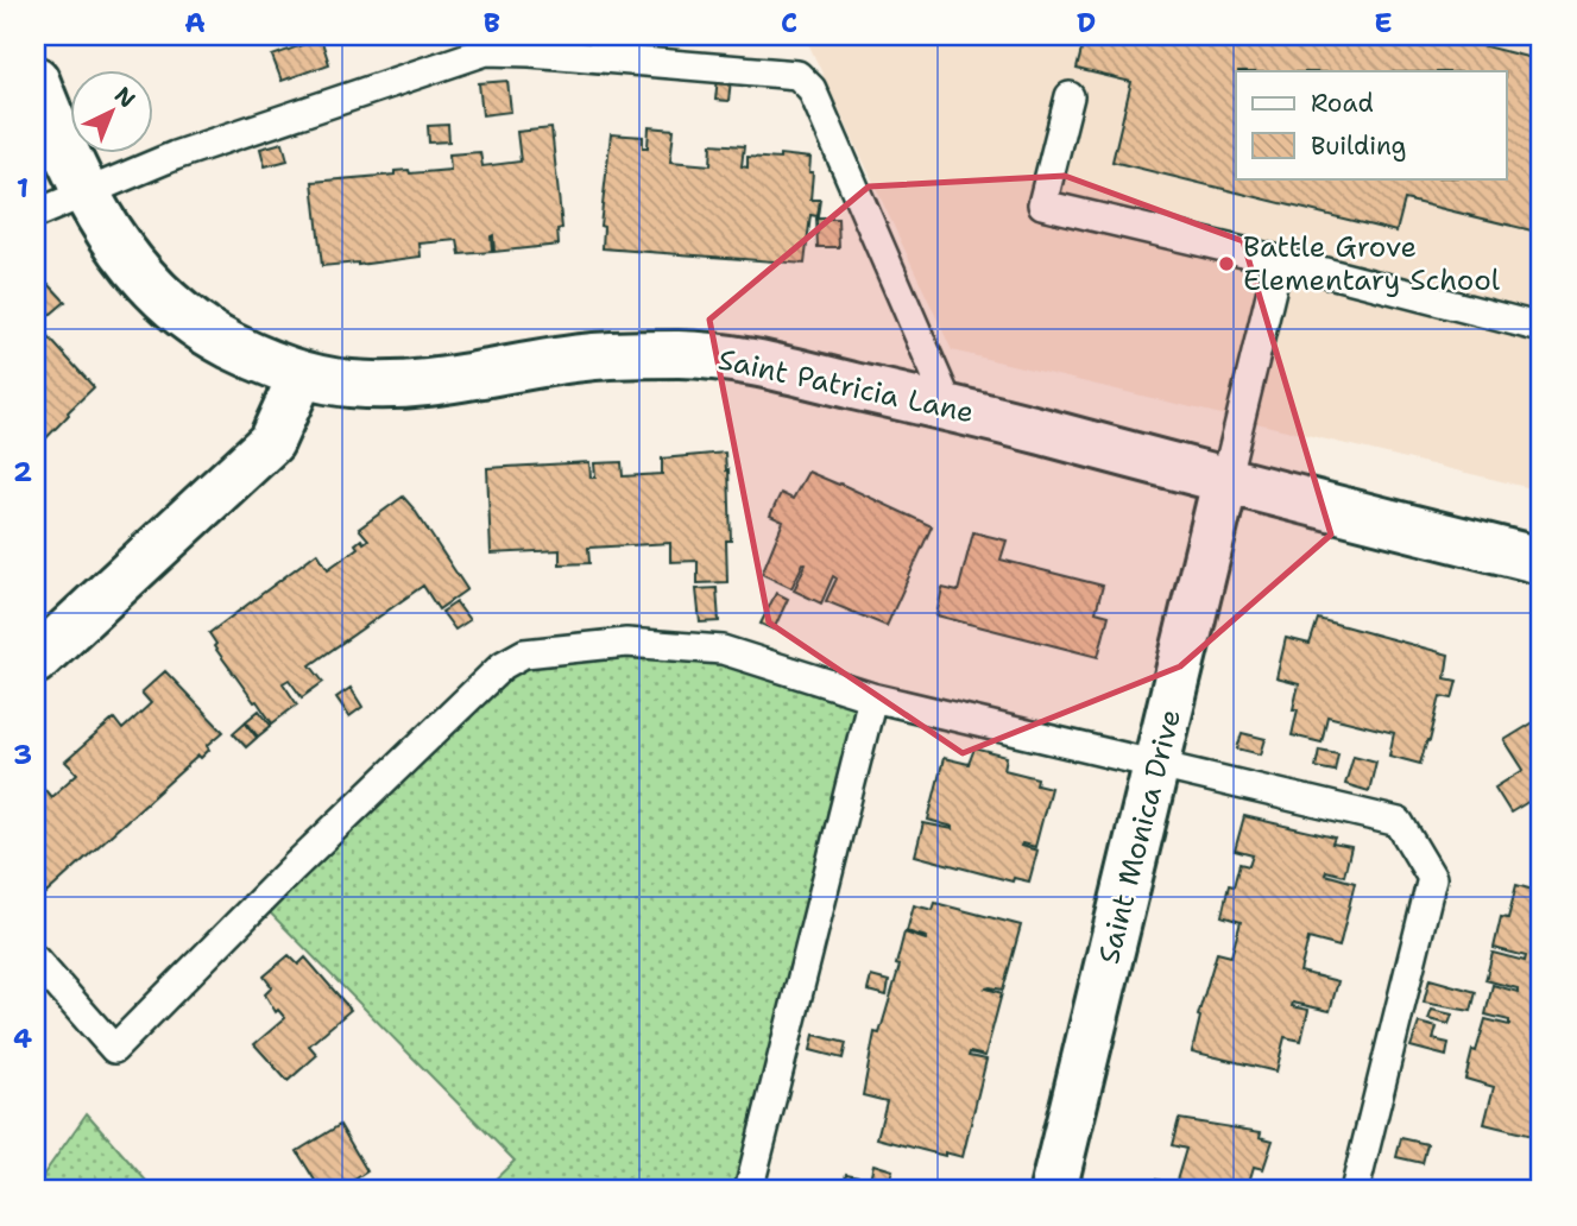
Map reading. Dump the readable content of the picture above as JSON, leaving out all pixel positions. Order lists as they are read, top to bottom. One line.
{"streets":{"street":["Saint Patricia Lane","Saint Monica Drive"]},"crossings":[["Saint Patricia Lane","Saint Monica Drive"]],"places":["Battle Grove Elementary School"],"legend":["Road","Building"],"north":"top right","grid":{"columns":["A","B","C","D","E"],"rows":["1","2","3","4"]}}
